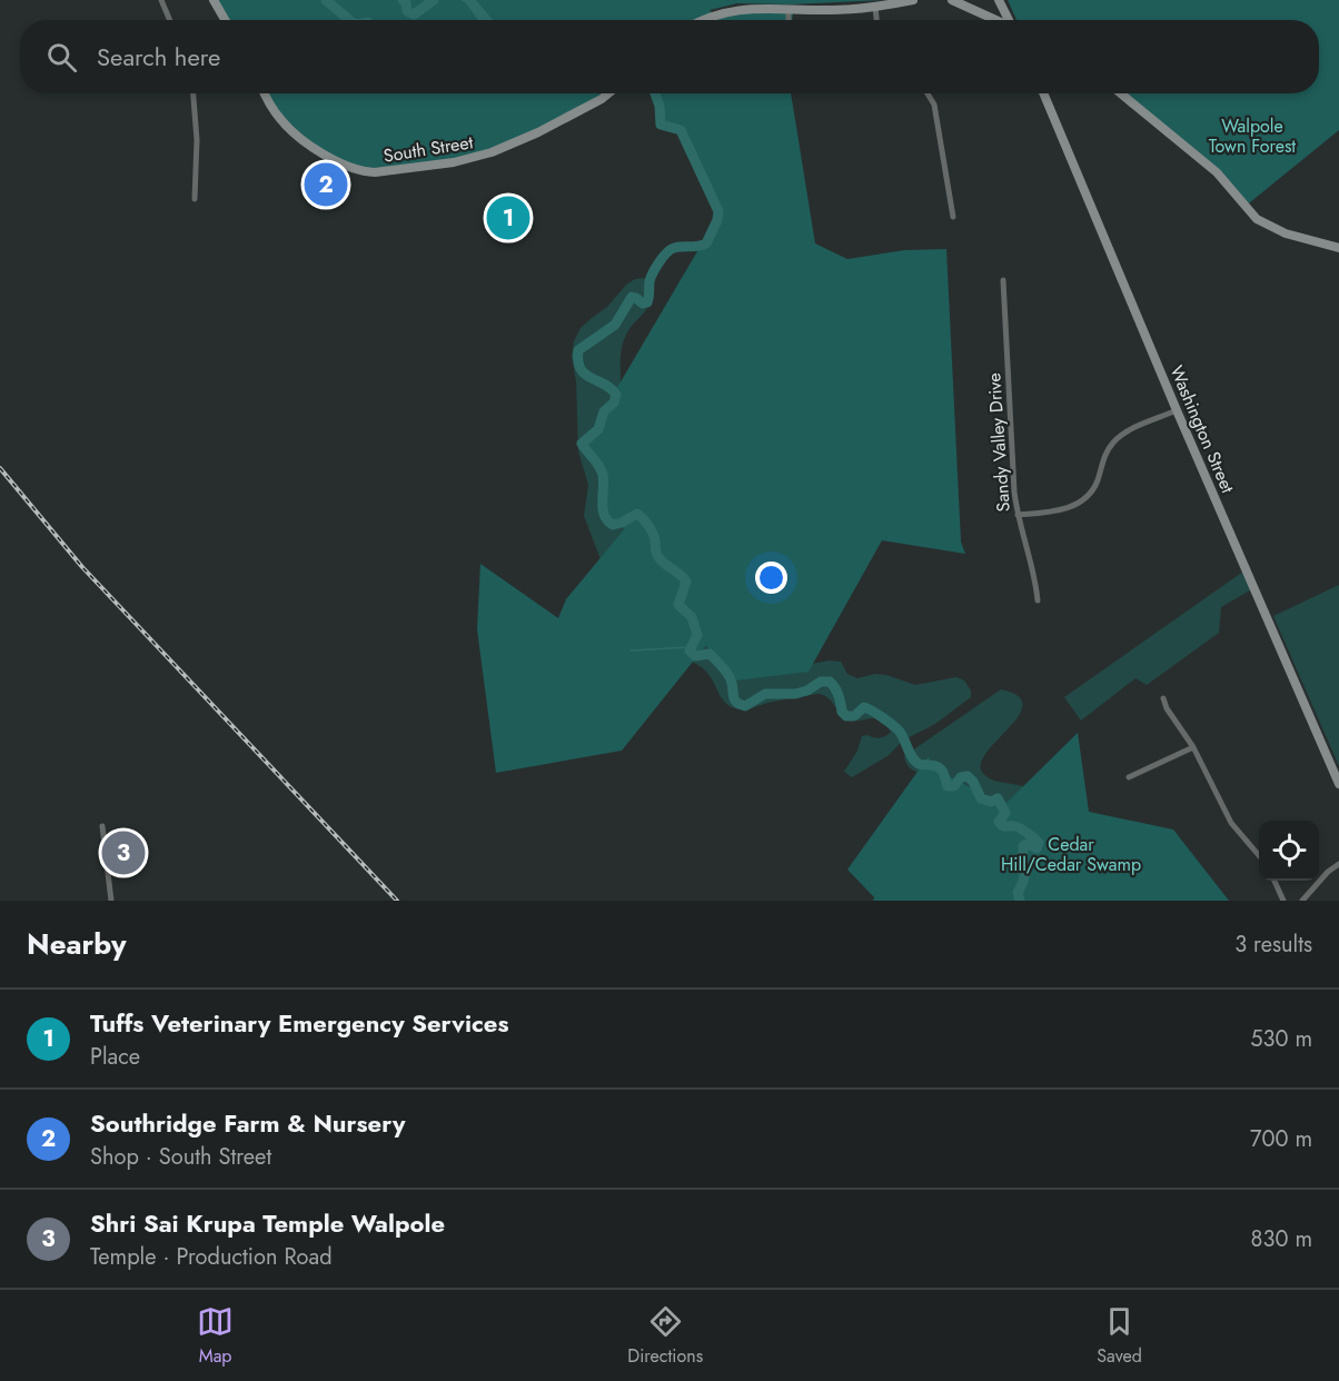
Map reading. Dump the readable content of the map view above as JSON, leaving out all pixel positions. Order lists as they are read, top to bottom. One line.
{"streets":{"street":["South Street","Washington Street","Sandy Valley Drive"]},"parks":["Walpole Town Forest","Cedar Hill/Cedar Swamp"],"page":{"search":"Search here","pins":["2","1","3"],"heading":["Nearby","3 results"],"list":[{"mark":"1","name":"Tuffs Veterinary Emergency Services","note":"Place","value":"530 m"},{"mark":"2","name":"Southridge Farm & Nursery","note":"Shop · South Street","value":"700 m"},{"mark":"3","name":"Shri Sai Krupa Temple Walpole","note":"Temple · Production Road","value":"830 m"}],"nav":["Map","Directions","Saved"]}}
